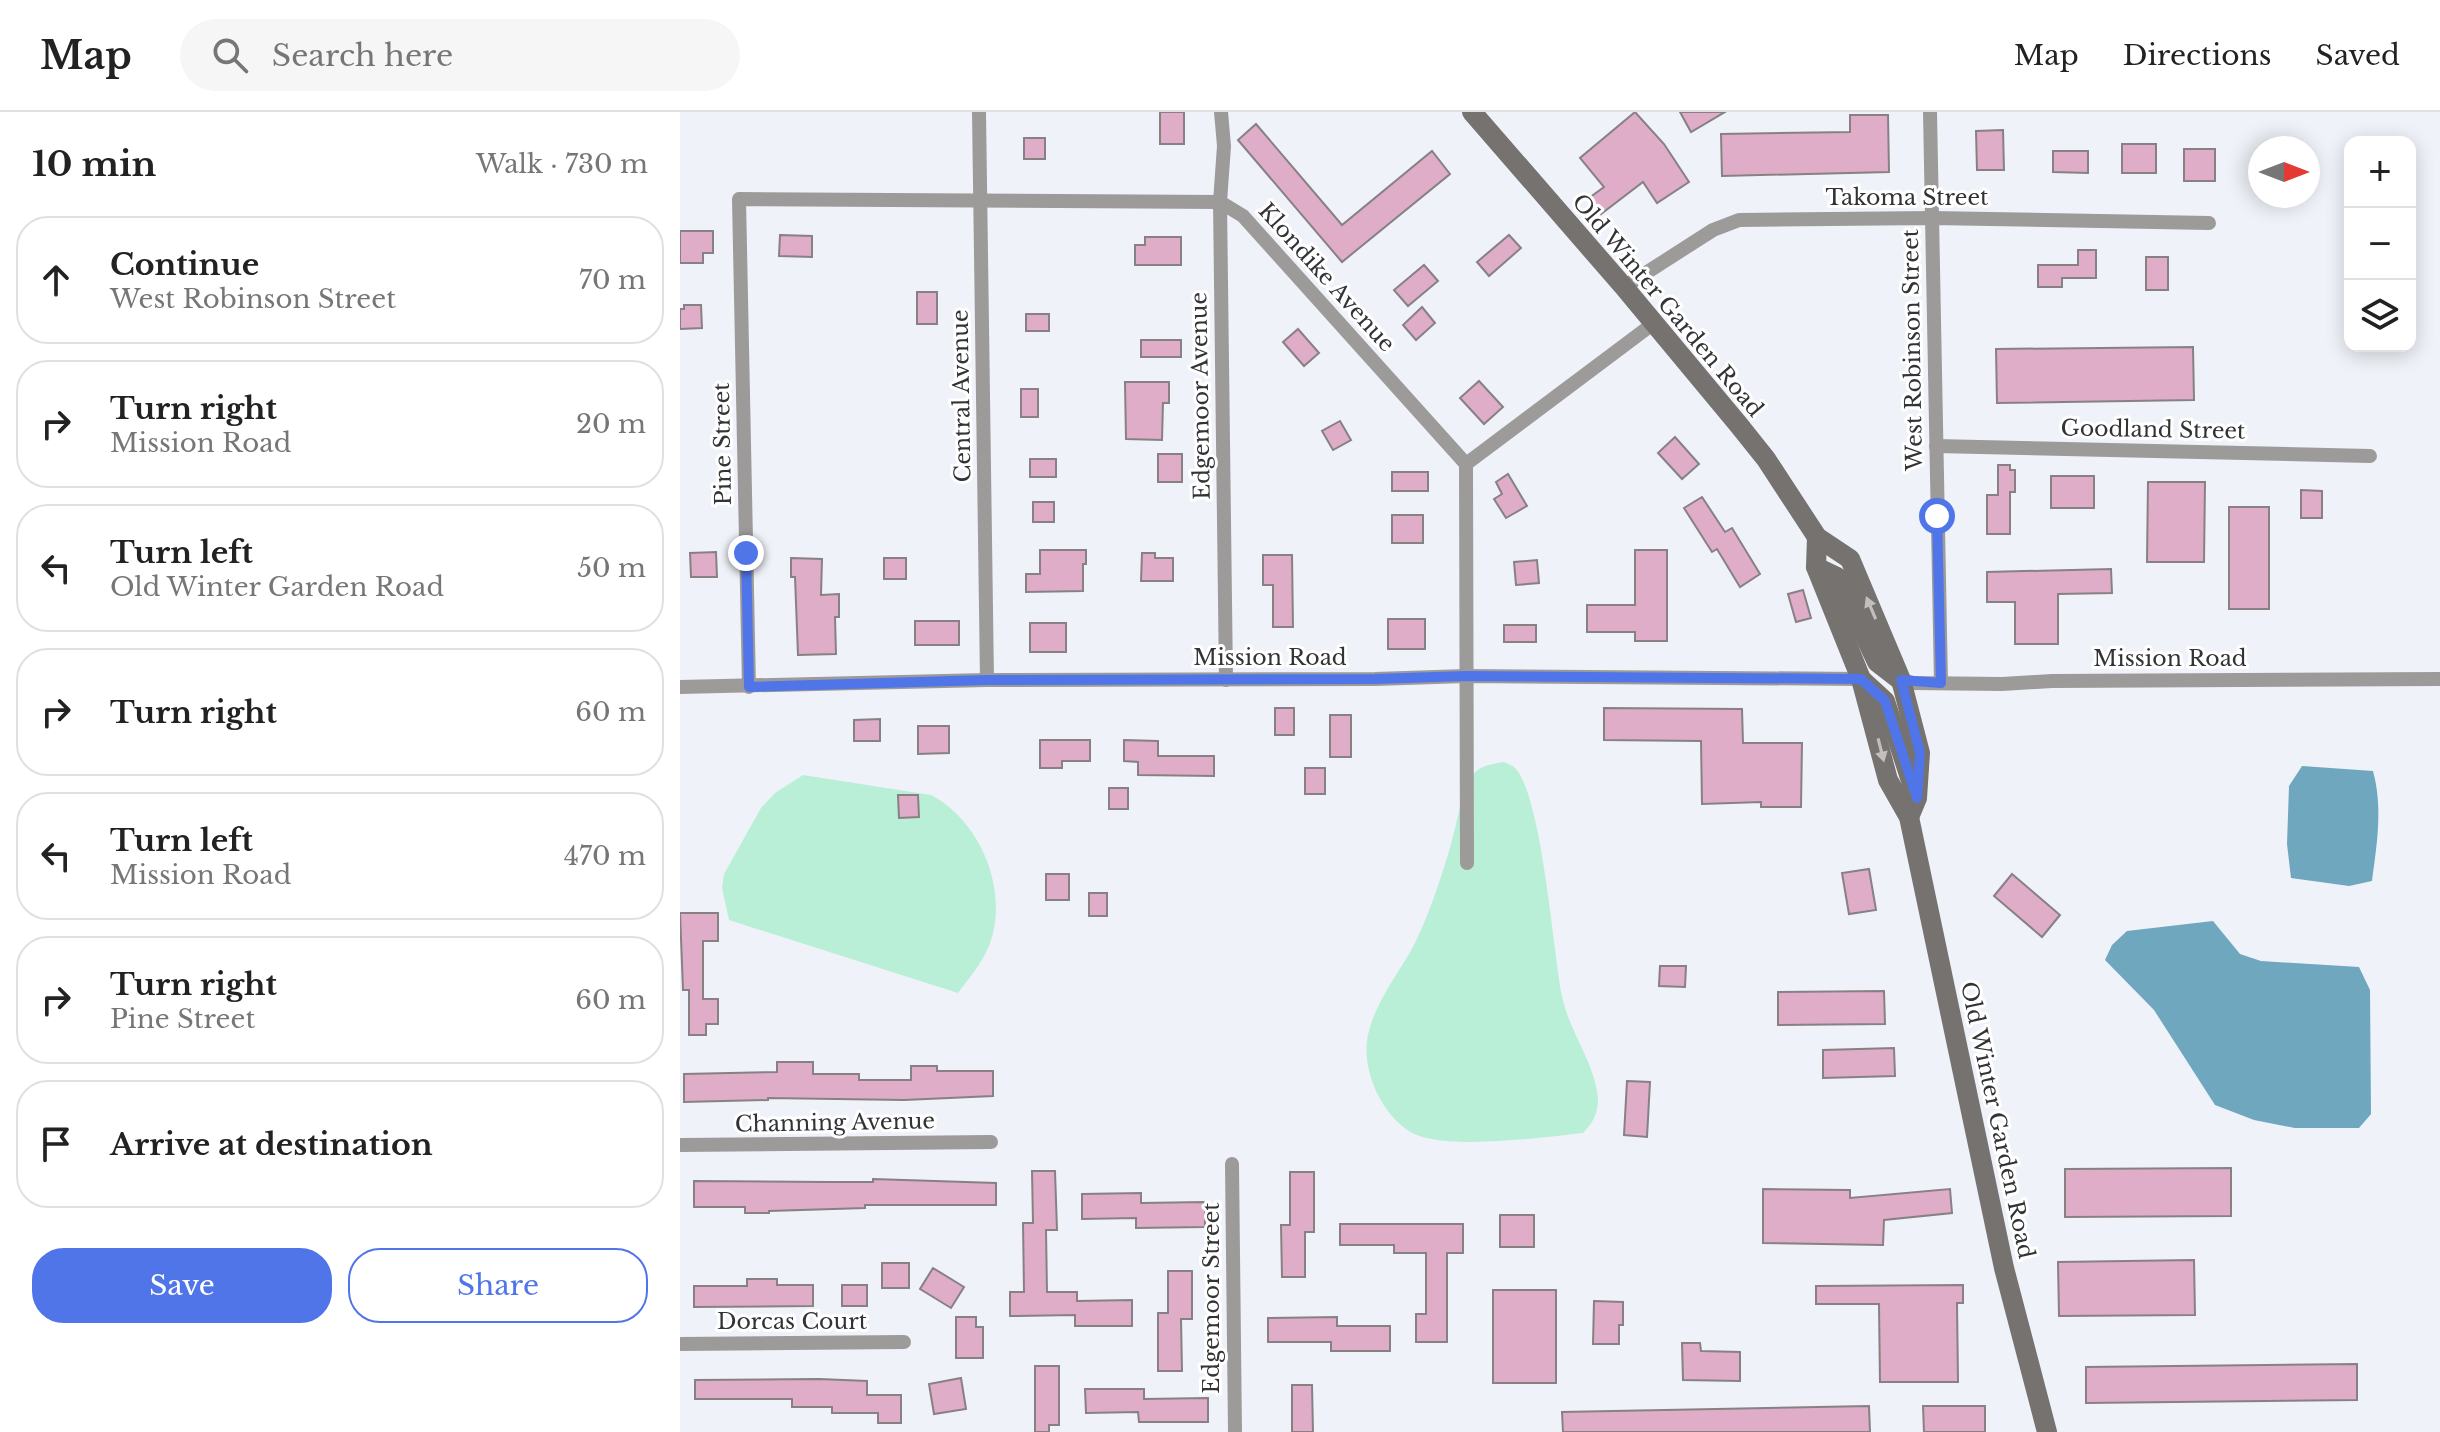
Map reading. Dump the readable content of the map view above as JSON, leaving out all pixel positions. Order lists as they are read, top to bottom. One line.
{"streets":{"main road":["Old Winter Garden Road"],"street":["Takoma Street","Klondike Avenue","West Robinson Street","Central Avenue","Edgemoor Avenue","Goodland Street","Pine Street","Mission Road","Channing Avenue","Edgemoor Street","Dorcas Court"]},"crossings":[["Takoma Street","Old Winter Garden Road"],["Takoma Street","West Robinson Street"],["Klondike Avenue","Edgemoor Avenue"],["Old Winter Garden Road","Mission Road"],["West Robinson Street","Goodland Street"],["West Robinson Street","Mission Road"],["Central Avenue","Pine Street"],["Central Avenue","Mission Road"],["Edgemoor Avenue","Mission Road"],["Pine Street","Mission Road"]],"north":"right","page":{"header":"Map","search":"Search here","nav":["Map","Directions","Saved"],"heading":["10 min","Walk · 730 m"],"map_buttons":["+","−"],"list":[["Continue","West Robinson Street","70 m"],["Turn right","Mission Road","20 m"],["Turn left","Old Winter Garden Road","50 m"],["Turn right","60 m"],["Turn left","Mission Road","470 m"],["Turn right","Pine Street","60 m"],"Arrive at destination"],"buttons":["Save","Share"]}}
